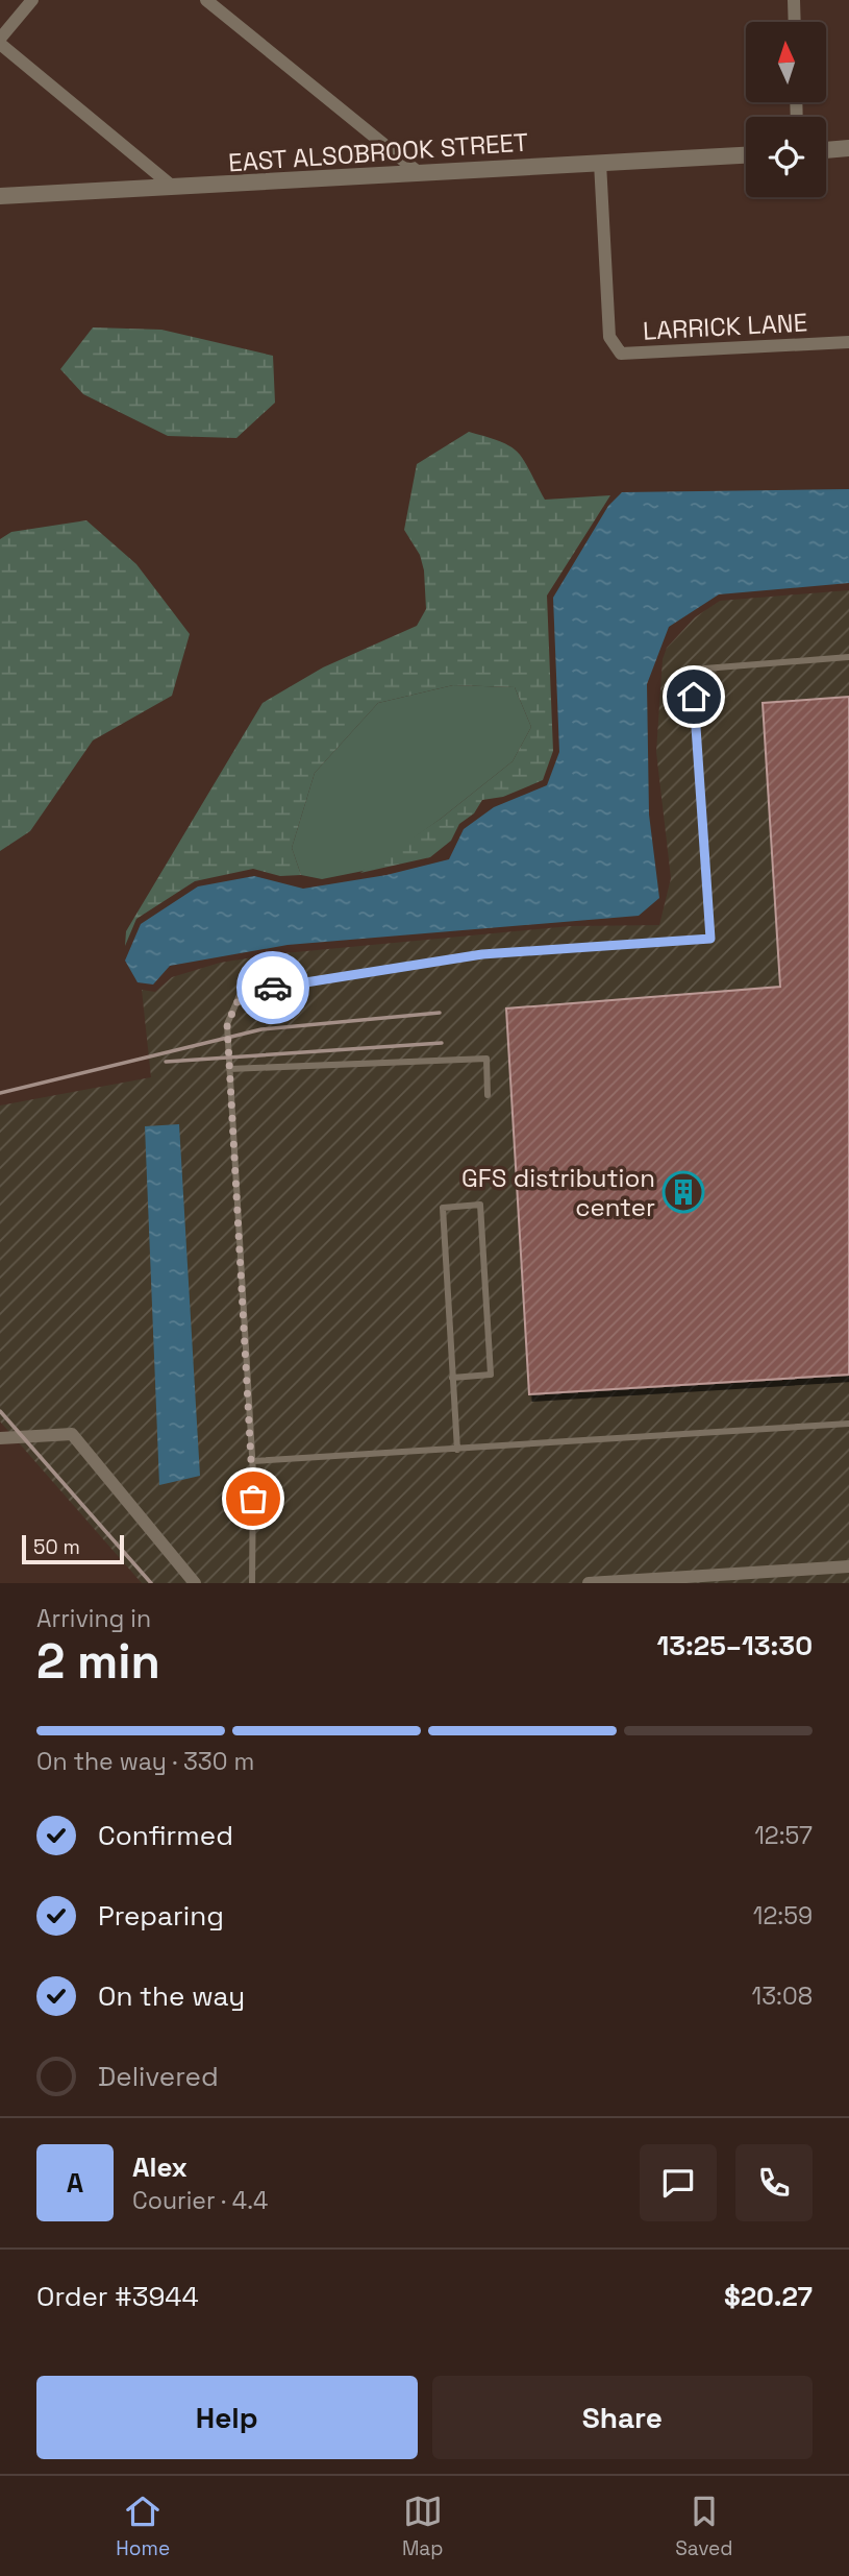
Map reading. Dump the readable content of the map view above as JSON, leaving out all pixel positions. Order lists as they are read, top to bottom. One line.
{"streets":{"street":["EAST ALSOBROOK STREET","LARRICK LANE"]},"crossings":[["EAST ALSOBROOK STREET","LARRICK LANE"]],"places":{"building":["GFS distribution center"]},"scale_bar":"50 m","north":"top","page":{"scale":"50 m","heading":["2 min","Arriving in","13:25–13:30"],"panel":["Alex","Courier · 4.4","Order #3944","$20.27"],"bar":"On the way · 330 m","list":[["Confirmed","12:57"],["Preparing","12:59"],["On the way","13:08"],"Delivered"],"round":"A","buttons":["Help","Share"],"tabs":["Home","Map","Saved"]}}
